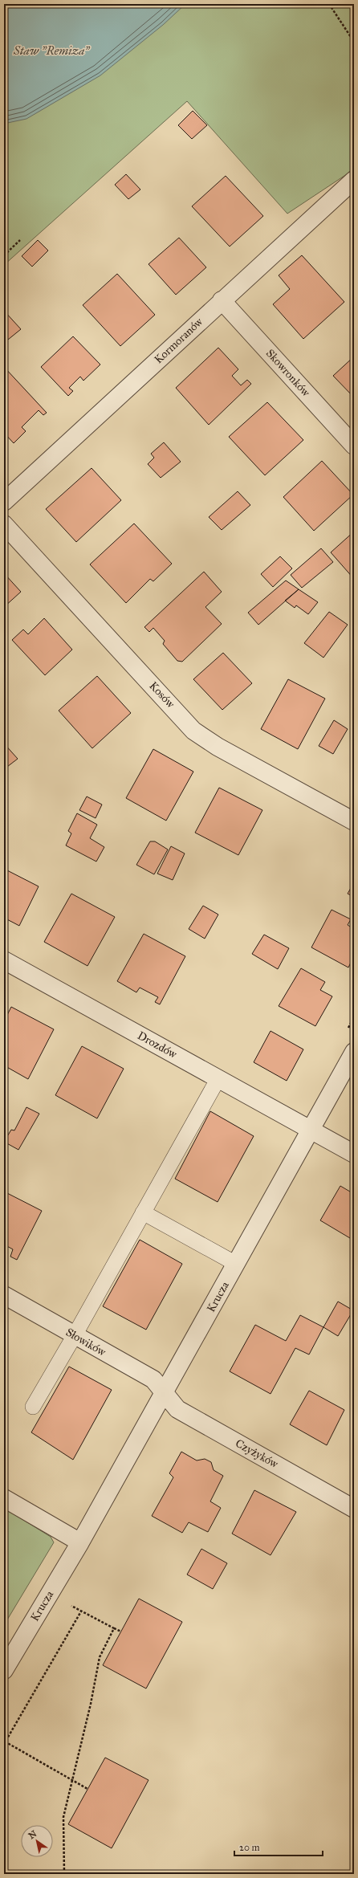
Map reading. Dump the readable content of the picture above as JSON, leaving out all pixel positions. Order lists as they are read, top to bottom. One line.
{"streets":{"street":["Kormoranów","Skowronków","Kosów","Drozdów","Krucza","Słowików","Czyżyków"]},"crossings":[["Kormoranów","Skowronków"],["Drozdów","Krucza"],["Krucza","Słowików"],["Krucza","Czyżyków"],["Słowików","Czyżyków"]],"water":["Staw \"Remiza\""],"scale_bar":"20 m","north":"top left"}
